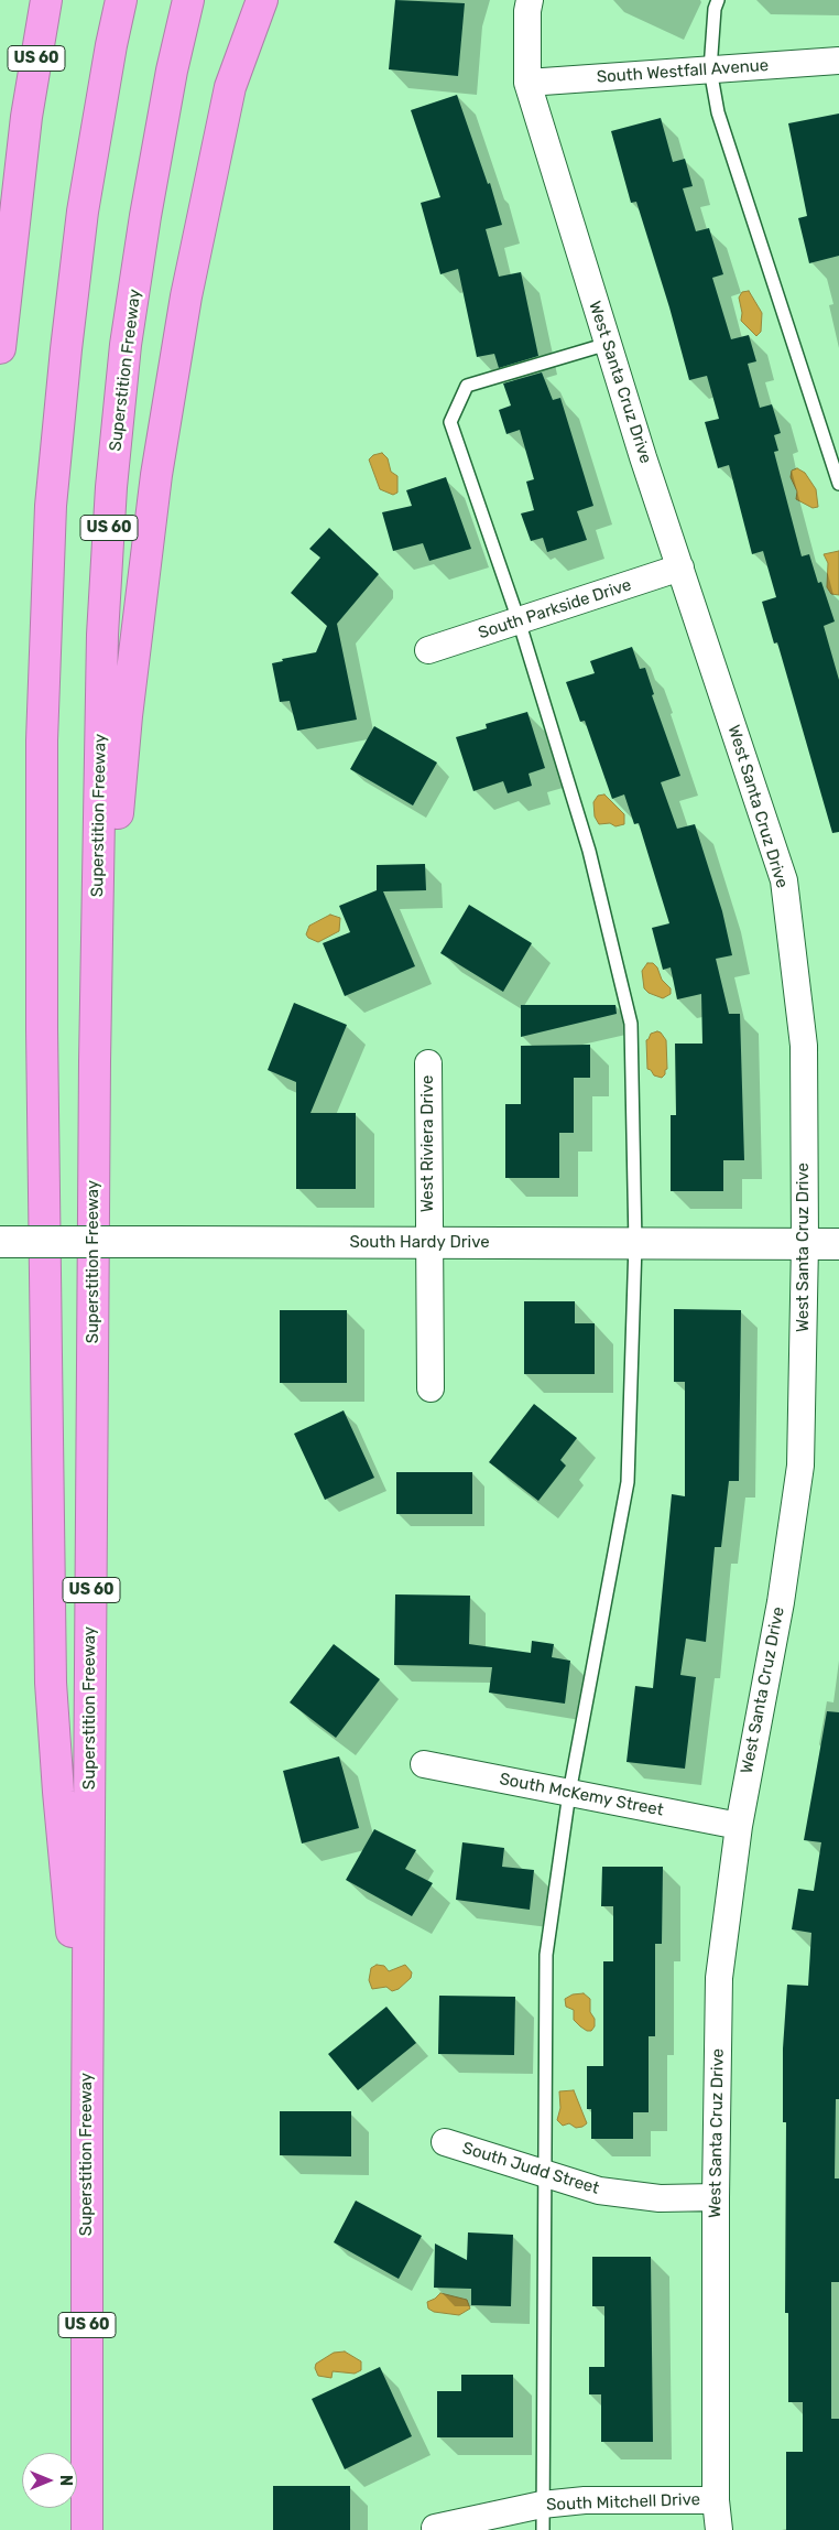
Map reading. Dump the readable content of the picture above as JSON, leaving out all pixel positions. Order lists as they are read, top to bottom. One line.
{"streets":{"highway":["US 60","Superstition Freeway"],"street":["South Westfall Avenue","West Santa Cruz Drive","South Parkside Drive","West Riviera Drive","South Hardy Drive","South McKemy Street","South Judd Street","South Mitchell Drive"]},"crossings":[["South Westfall Avenue","West Santa Cruz Drive"],["West Santa Cruz Drive","South Parkside Drive"],["West Santa Cruz Drive","South Hardy Drive"],["West Santa Cruz Drive","South McKemy Street"],["West Santa Cruz Drive","South Judd Street"],["West Santa Cruz Drive","South Mitchell Drive"],["West Riviera Drive","South Hardy Drive"]],"north":"right"}
